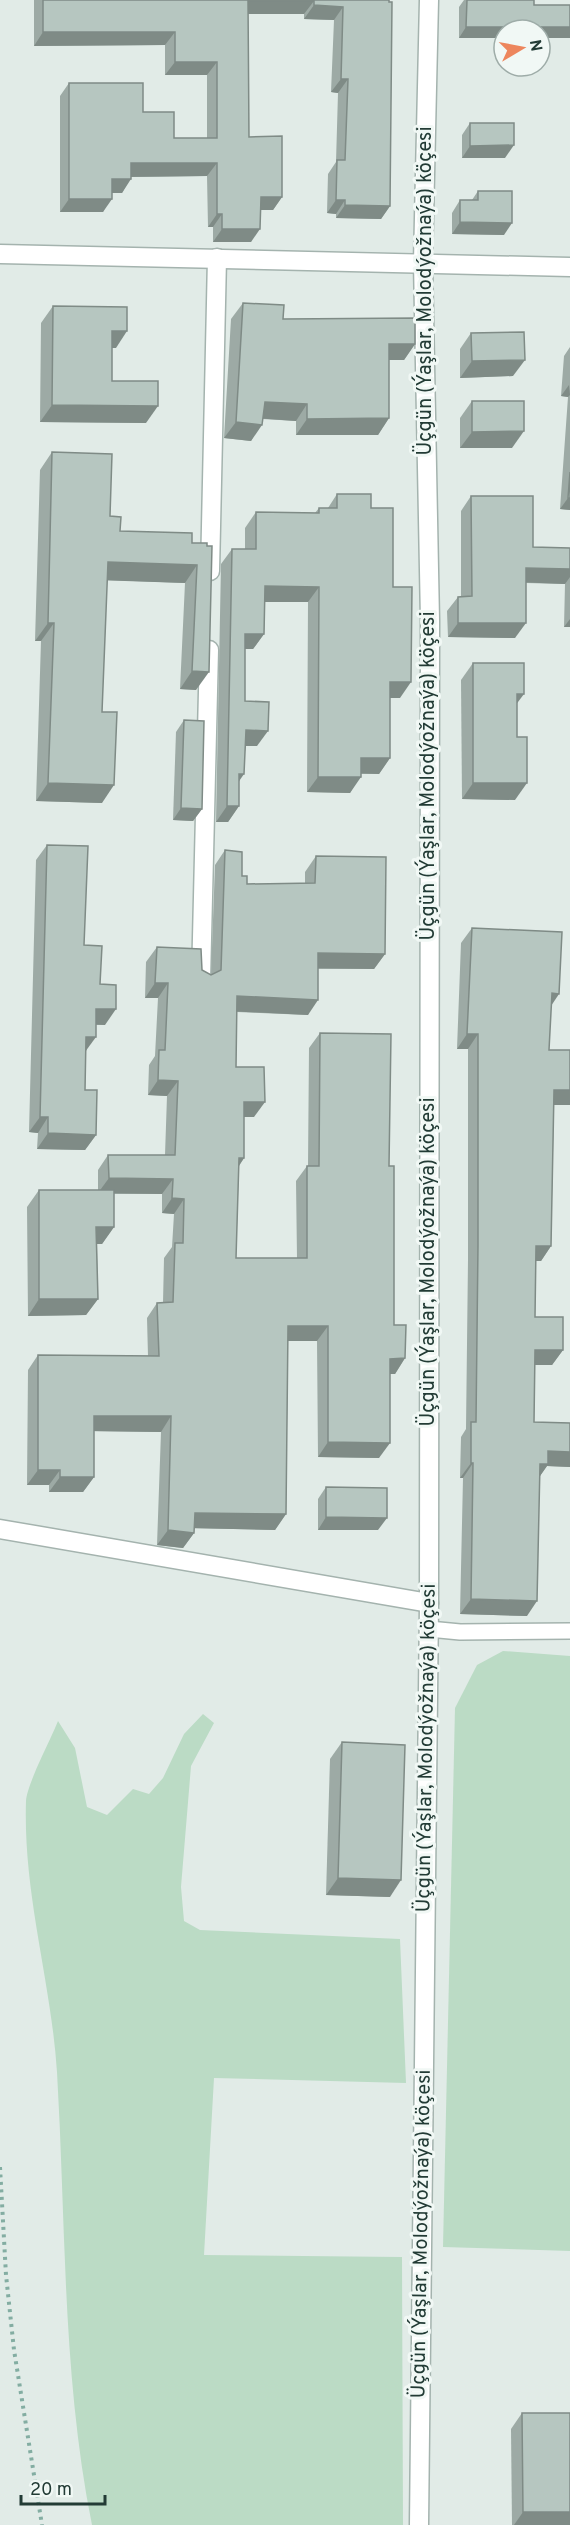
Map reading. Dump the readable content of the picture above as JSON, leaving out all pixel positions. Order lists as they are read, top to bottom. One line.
{"streets":{"street":["Üçgün (Ýaşlar, Molodýožnaýa) köçesi"]},"scale_bar":"20 m","north":"right"}
